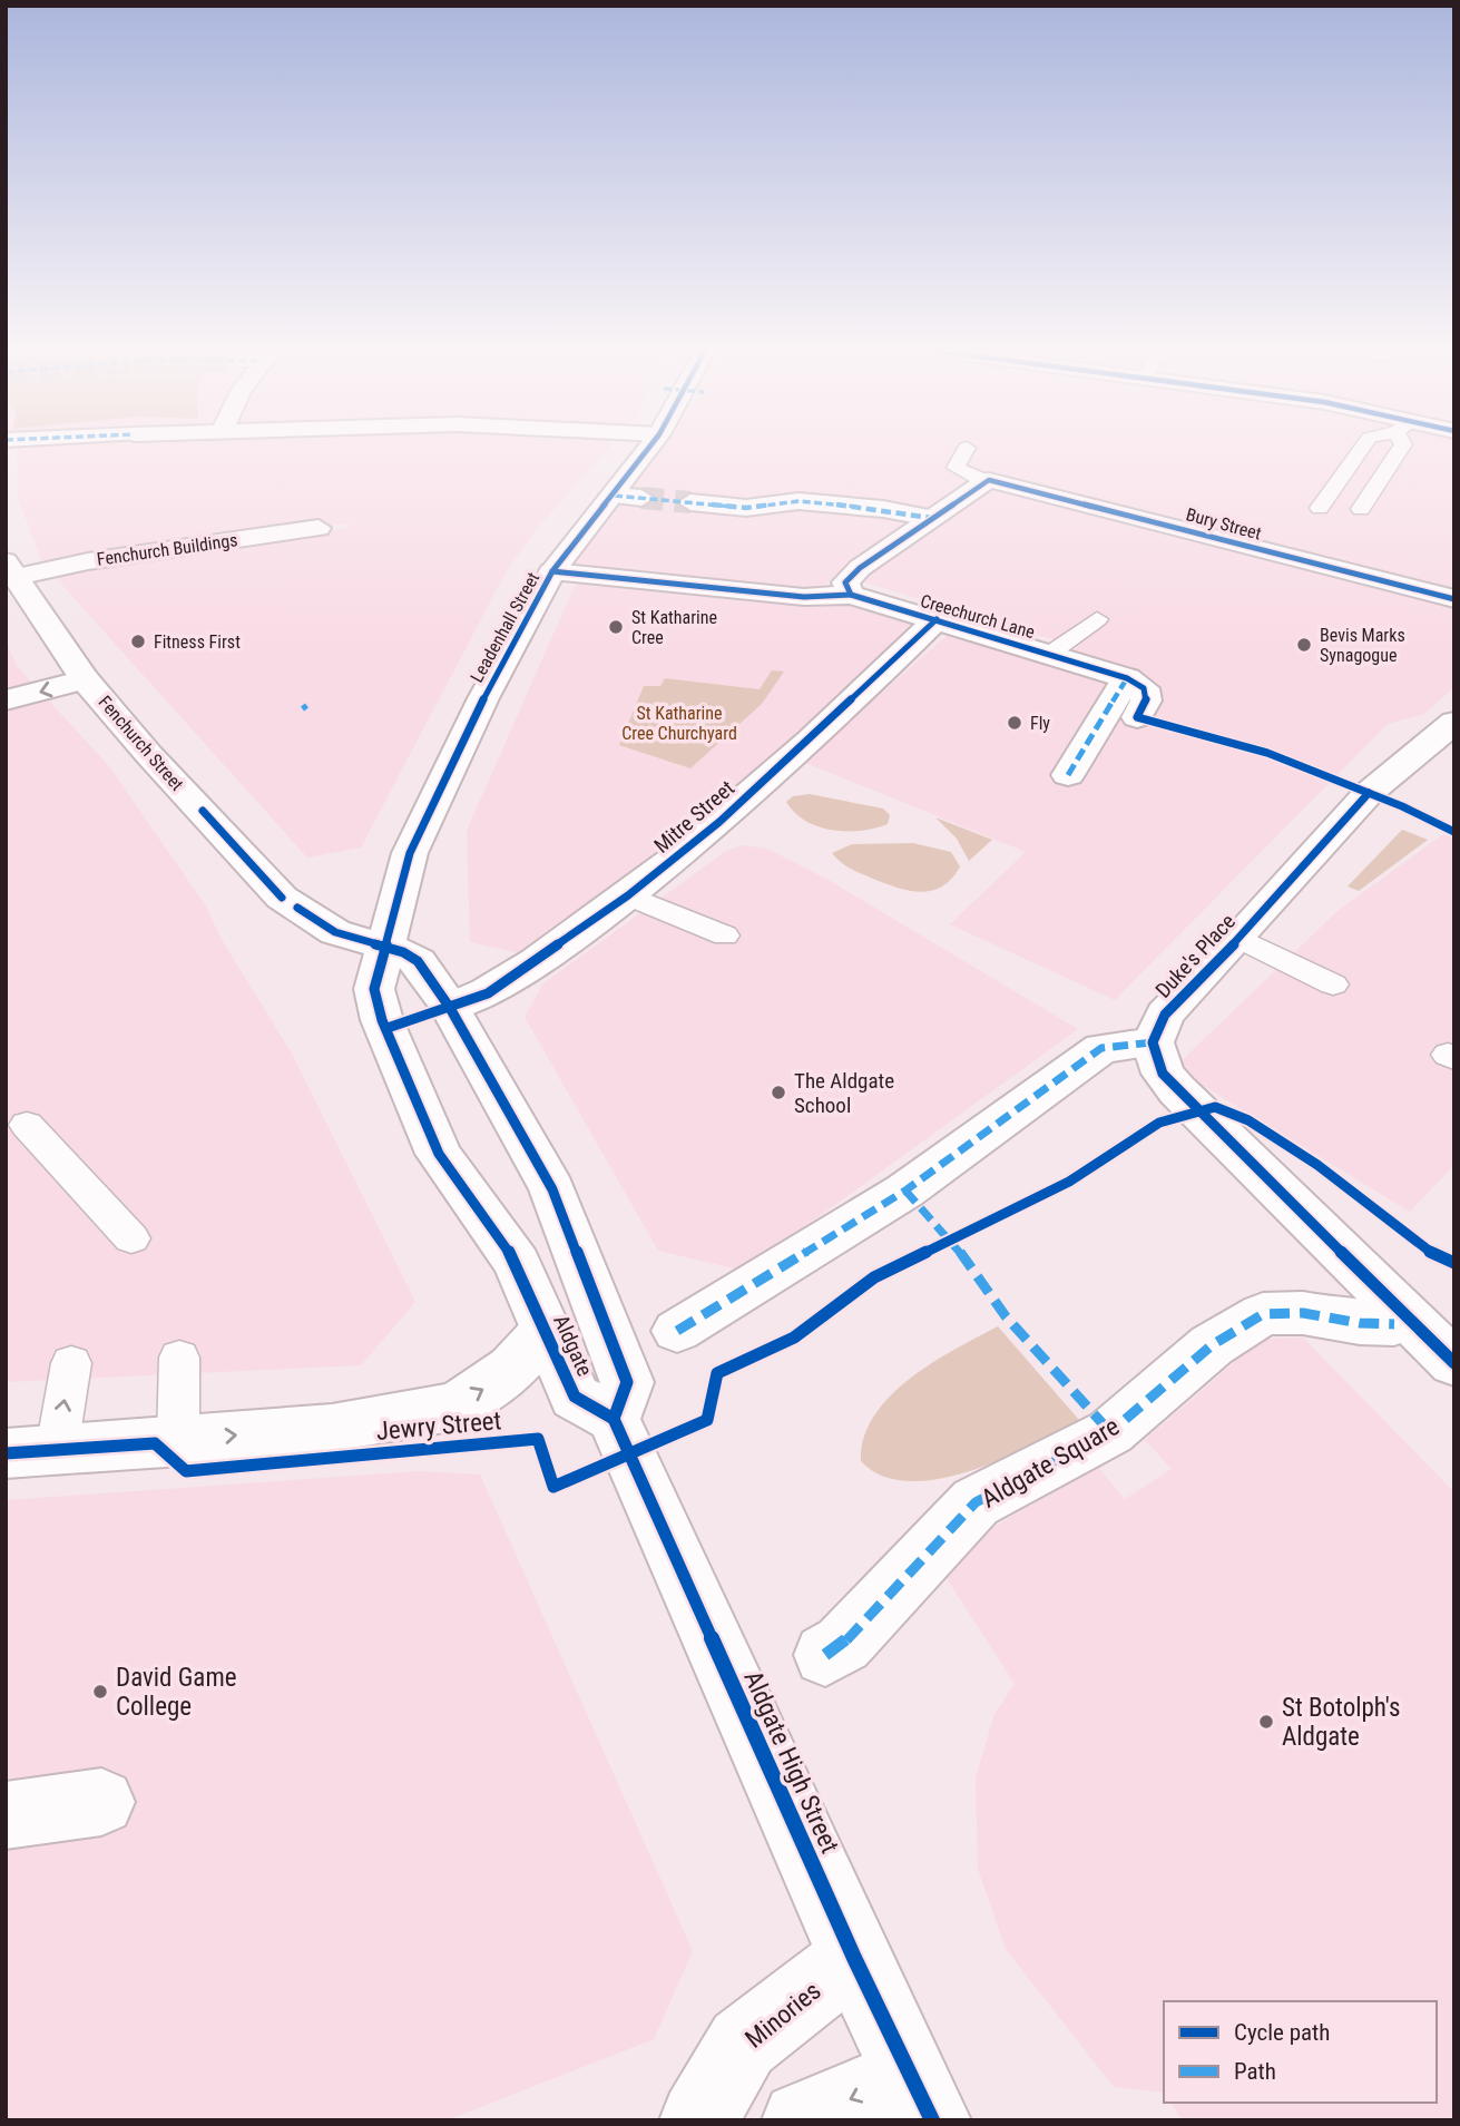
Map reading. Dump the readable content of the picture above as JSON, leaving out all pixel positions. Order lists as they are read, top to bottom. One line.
{"streets":{"street":["Bury Street","Fenchurch Buildings","Creechurch Lane","Leadenhall Street","Fenchurch Street","Mitre Street","Duke's Place","Aldgate","Jewry Street","Aldgate Square","Aldgate High Street","Minories"]},"crossings":[["Fenchurch Buildings","Fenchurch Street"],["Creechurch Lane","Leadenhall Street"],["Creechurch Lane","Mitre Street"],["Leadenhall Street","Aldgate"],["Fenchurch Street","Aldgate"],["Mitre Street","Aldgate"],["Aldgate","Jewry Street"],["Aldgate","Aldgate High Street"],["Aldgate High Street","Minories"]],"one_way":["Jewry Street"],"parks":["St Katharine Cree Churchyard"],"places":["St Katharine Cree","Fitness First","Bevis Marks Synagogue","Fly","The Aldgate School","David Game College","St Botolph's Aldgate"],"legend":["Cycle path","Path"]}
